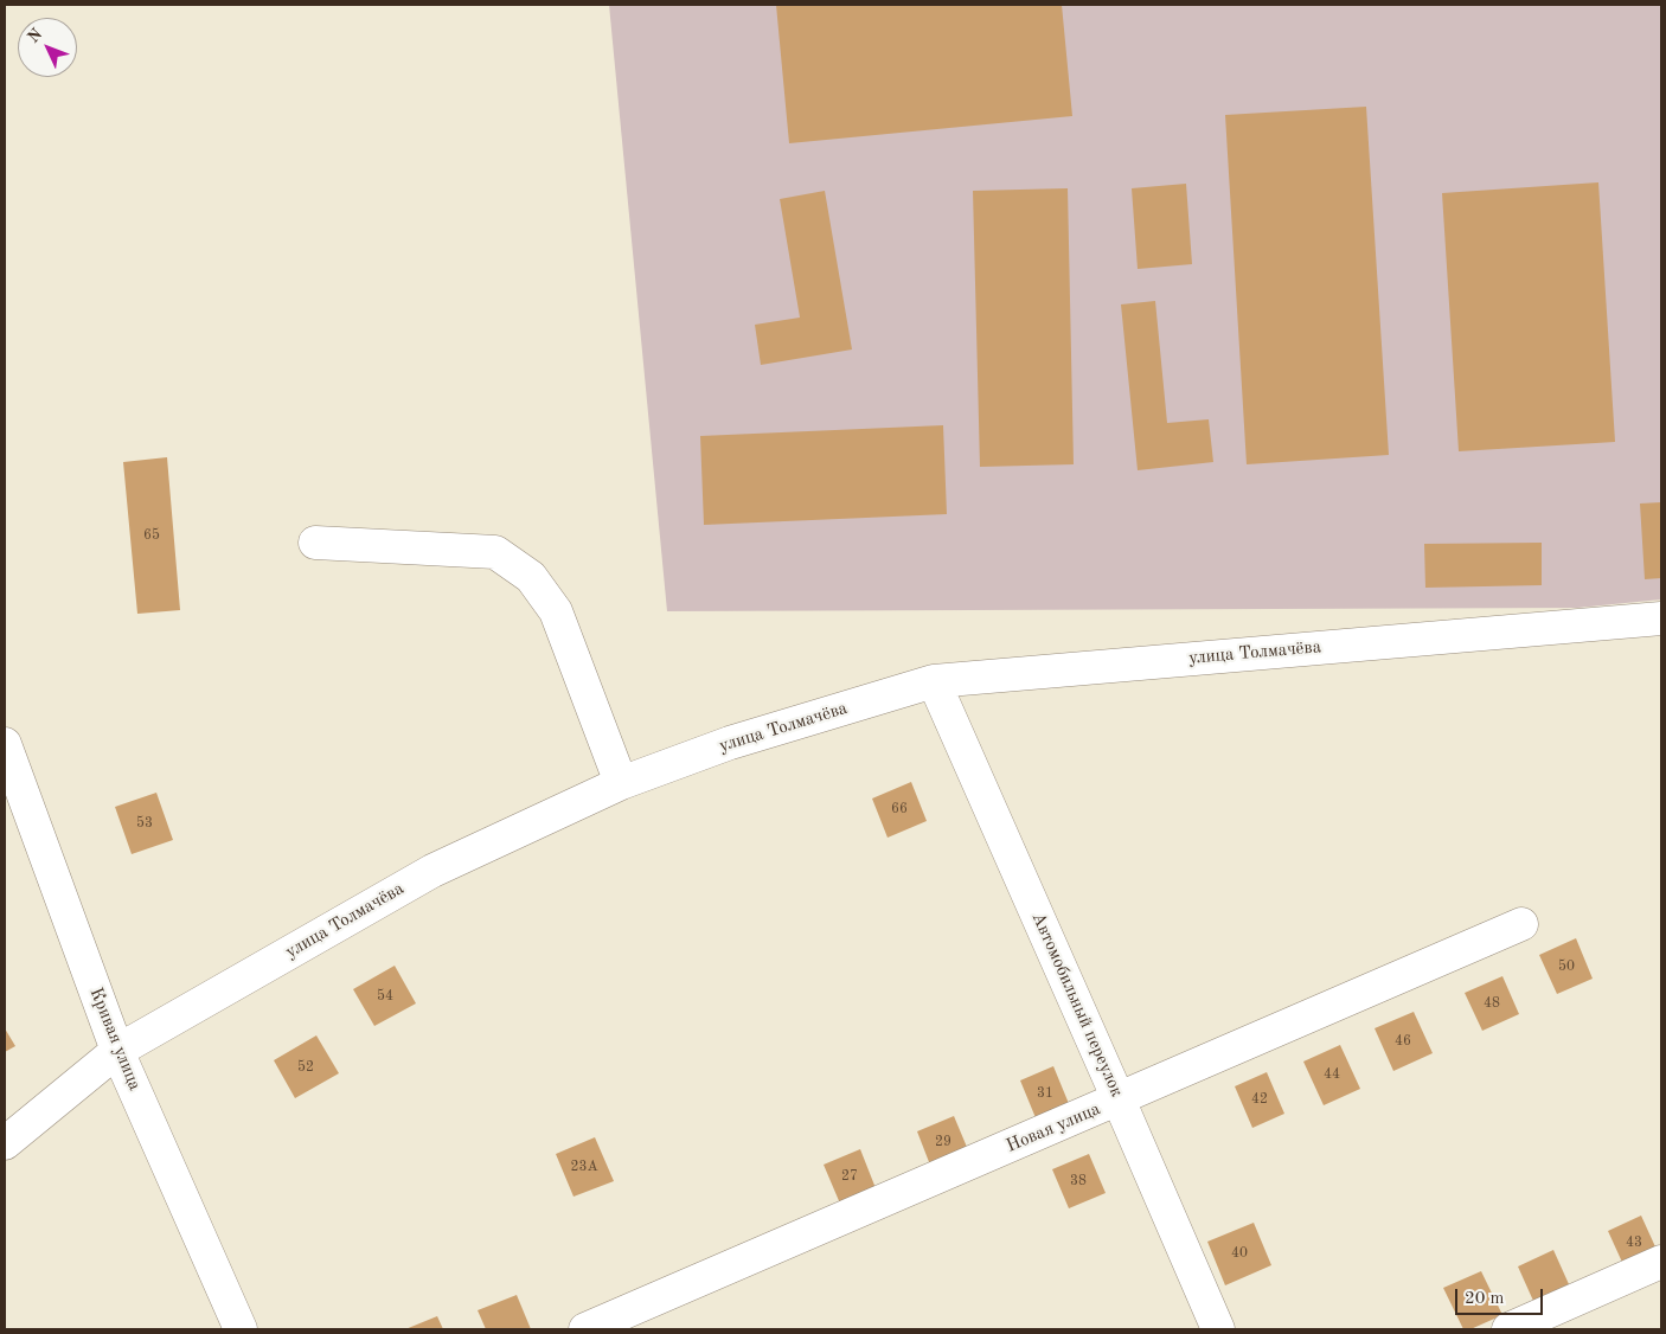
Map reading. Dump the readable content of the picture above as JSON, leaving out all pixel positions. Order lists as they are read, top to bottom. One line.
{"streets":{"street":["улица Толмачёва","Автомобильный переулок","Кривая улица","Новая улица"]},"crossings":[["улица Толмачёва","Автомобильный переулок"],["улица Толмачёва","Кривая улица"],["Автомобильный переулок","Новая улица"]],"house_numbers":["65","66","53","50","54","48","46","52","44","31","42","29","23А","27","38","43","40"],"scale_bar":"20 m","north":"top left"}
